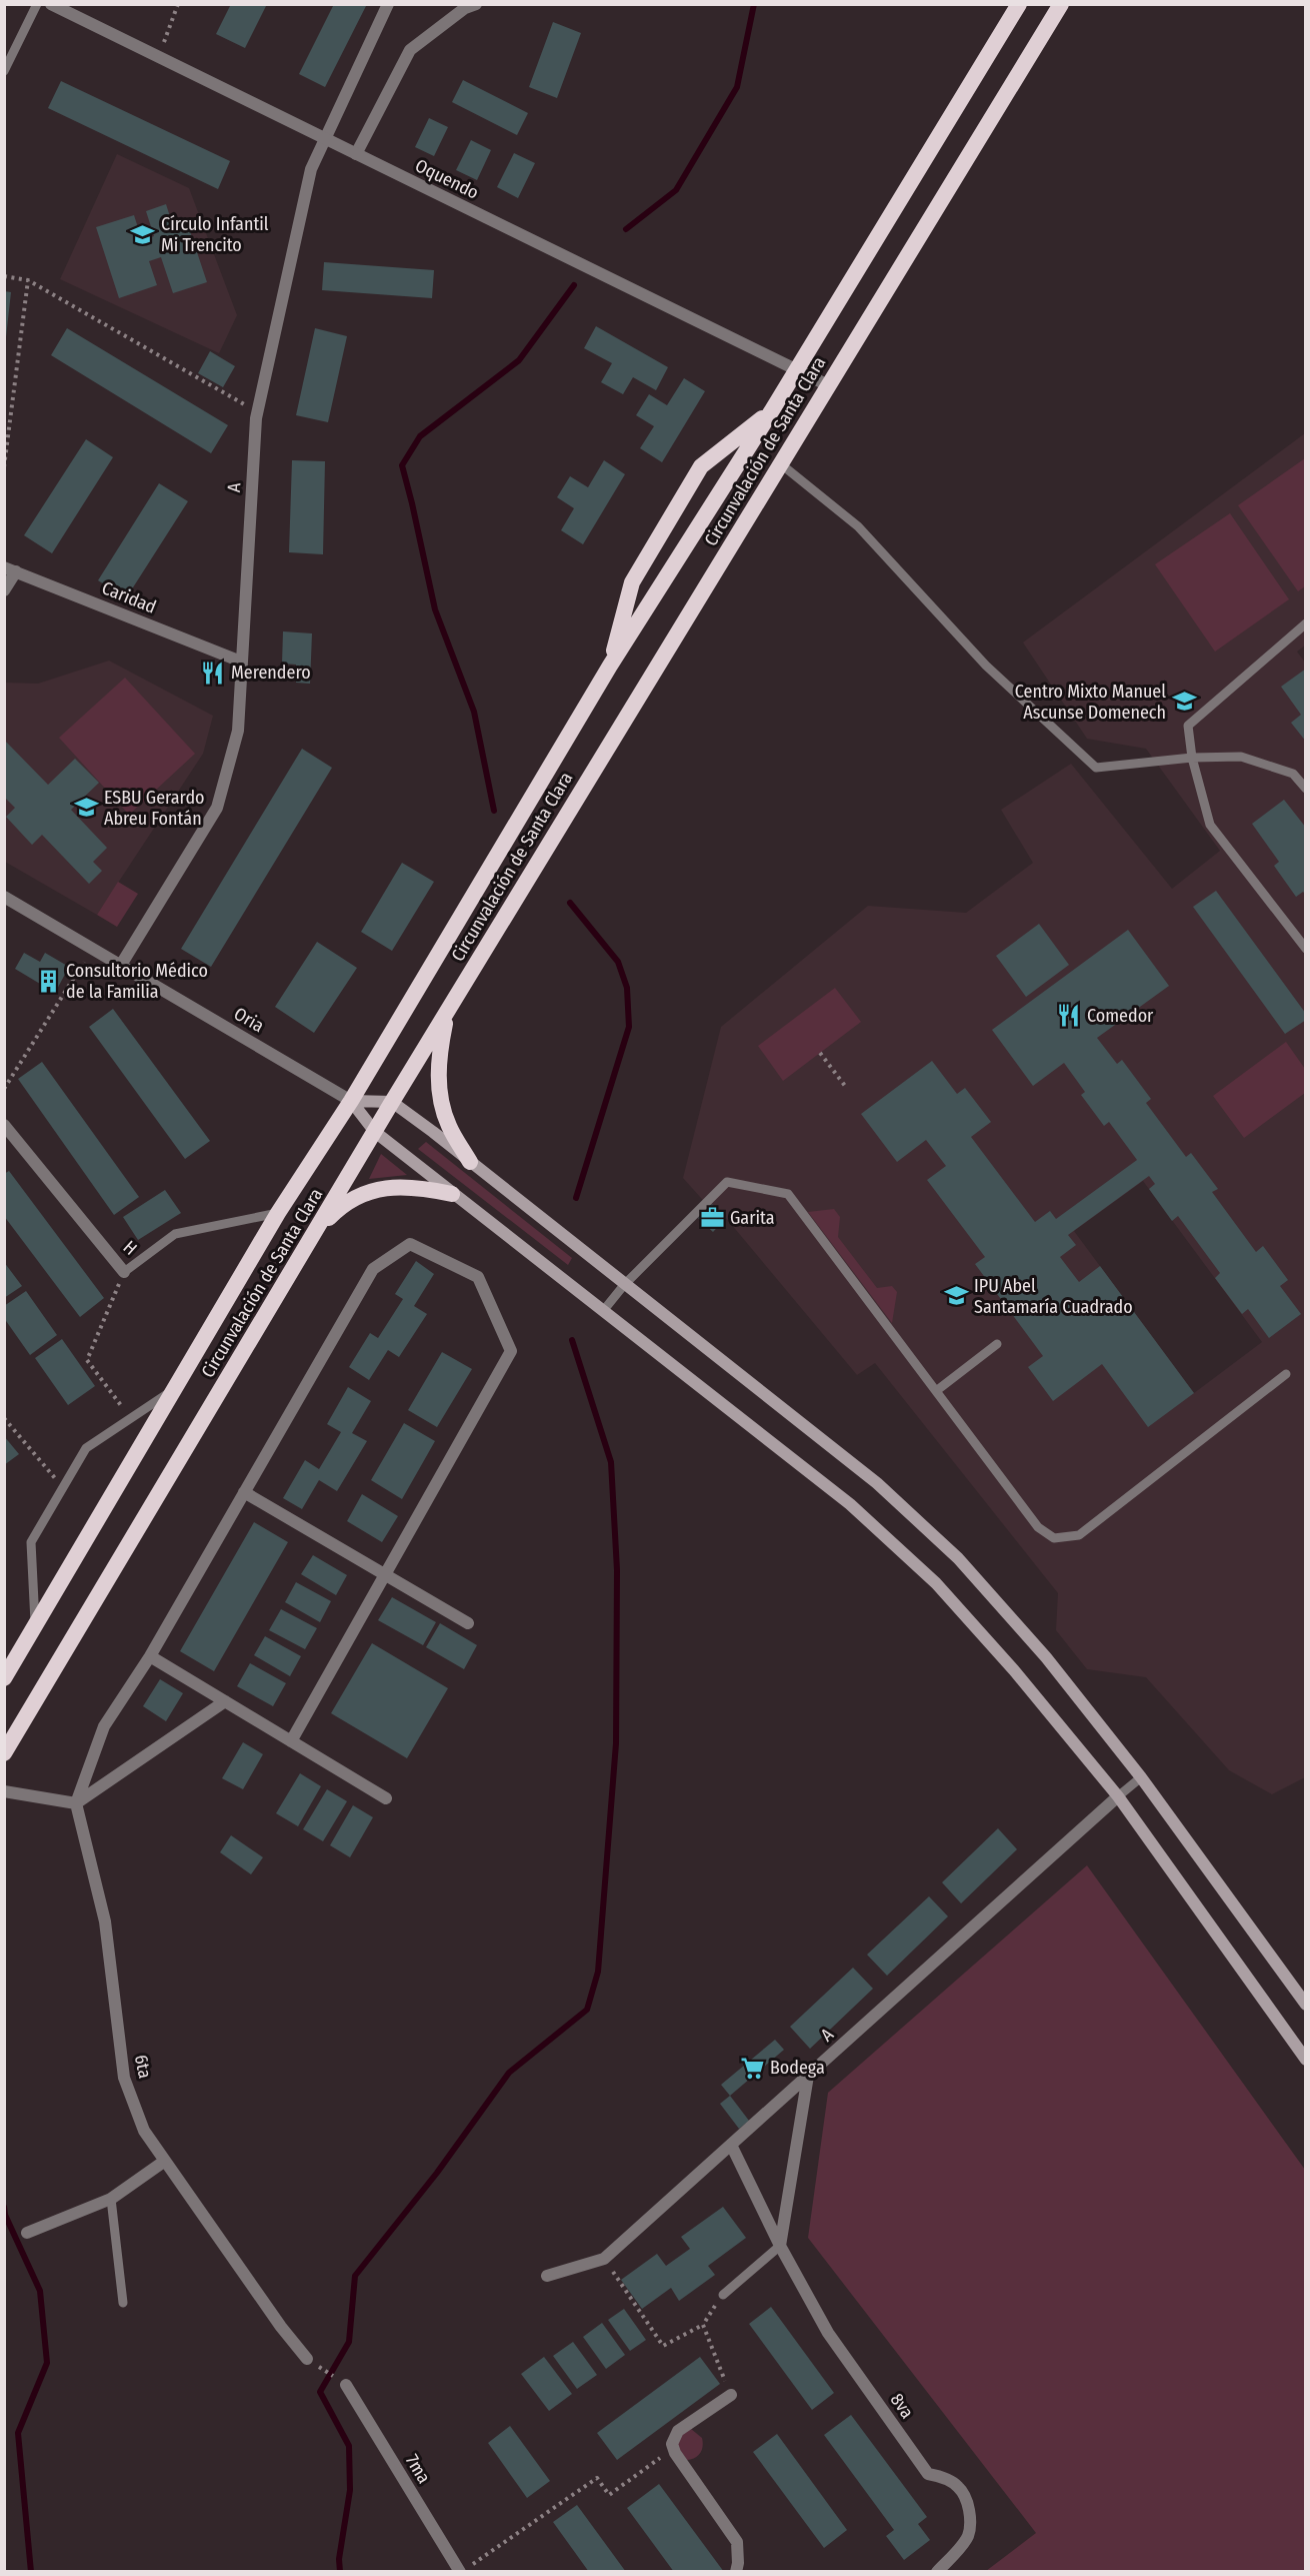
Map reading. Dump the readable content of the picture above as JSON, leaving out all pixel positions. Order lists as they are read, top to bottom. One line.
{"streets":{"highway":["Circunvalación de Santa Clara"],"street":["Oquendo","A","Caridad","Oria","H","6ta","8va","7ma"]},"crossings":[["Oquendo","Circunvalación de Santa Clara"],["Oquendo","A"],["Circunvalación de Santa Clara","Oria"],["Circunvalación de Santa Clara","H"],["A","Caridad"],["A","Oria"],["A","8va"]],"places":{"school or university":["Círculo Infantil Mi Trencito","Centro Mixto Manuel Ascunse Domenech","ESBU Gerardo Abreu Fontán","IPU Abel Santamaría Cuadrado"],"restaurant":["Merendero","Comedor"],"building":["Consultorio Médico de la Familia"],"office":["Garita"],"supermarket":["Bodega"]}}
